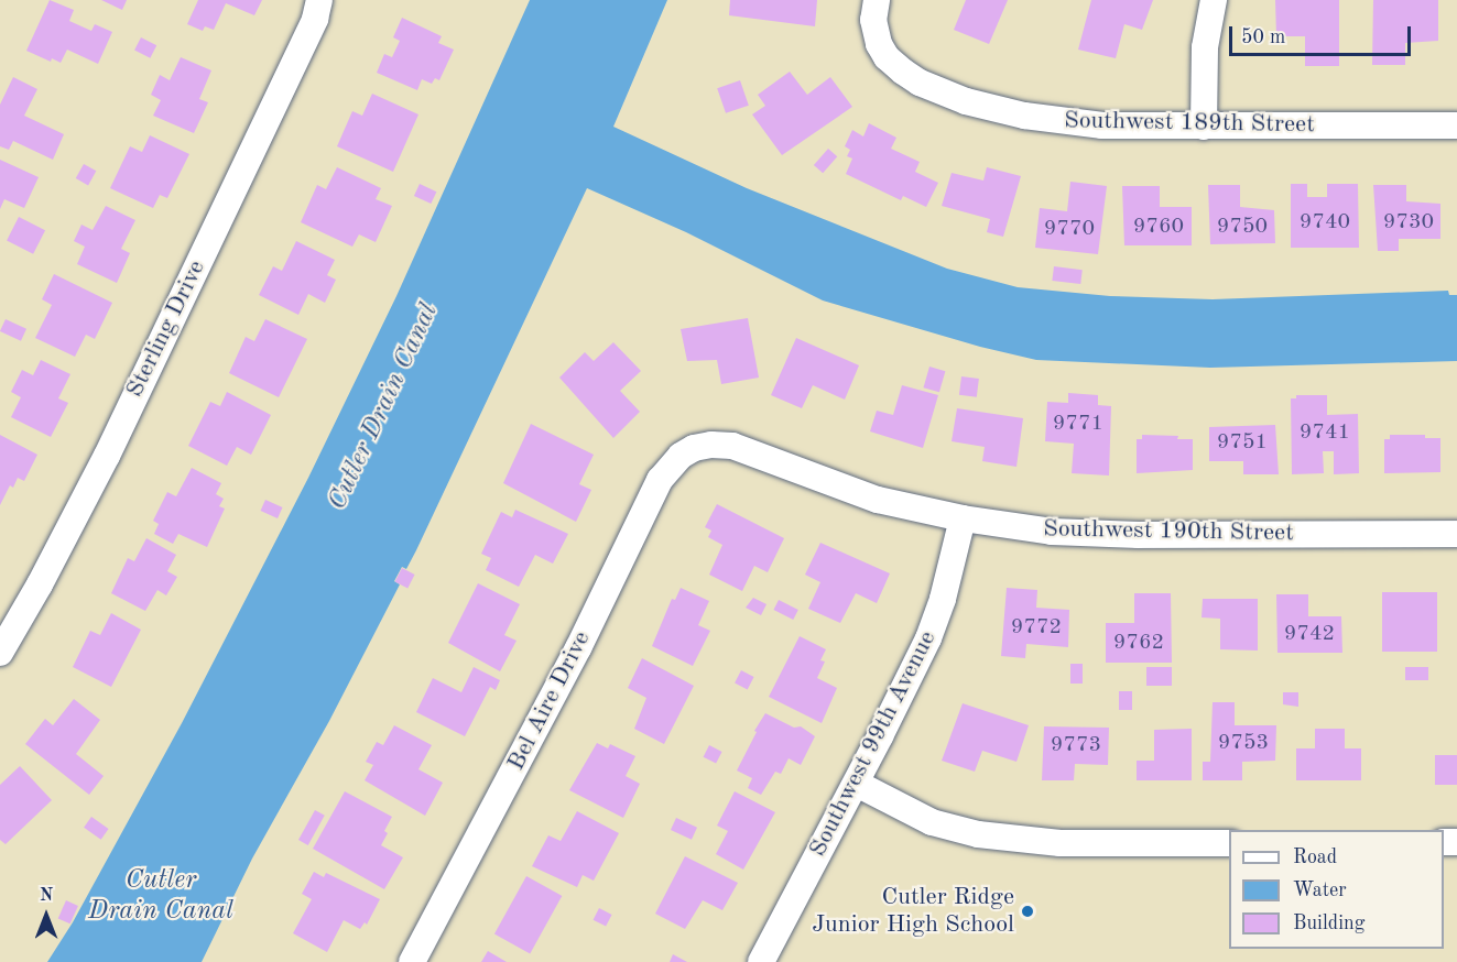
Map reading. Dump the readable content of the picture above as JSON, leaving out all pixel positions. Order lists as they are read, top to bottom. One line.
{"streets":{"street":["Southwest 189th Street","Sterling Drive","Southwest 190th Street","Bel Aire Drive","Southwest 99th Avenue"]},"crossings":[["Southwest 190th Street","Bel Aire Drive"],["Southwest 190th Street","Southwest 99th Avenue"]],"water":["Cutler Drain Canal"],"places":["Cutler Ridge Junior High School"],"house_numbers":["9740","9730","9760","9750","9770","9771","9741","9751","9772","9742","9762","9753","9773"],"legend":["Road","Water","Building"],"scale_bar":"50 m","north":"top"}
